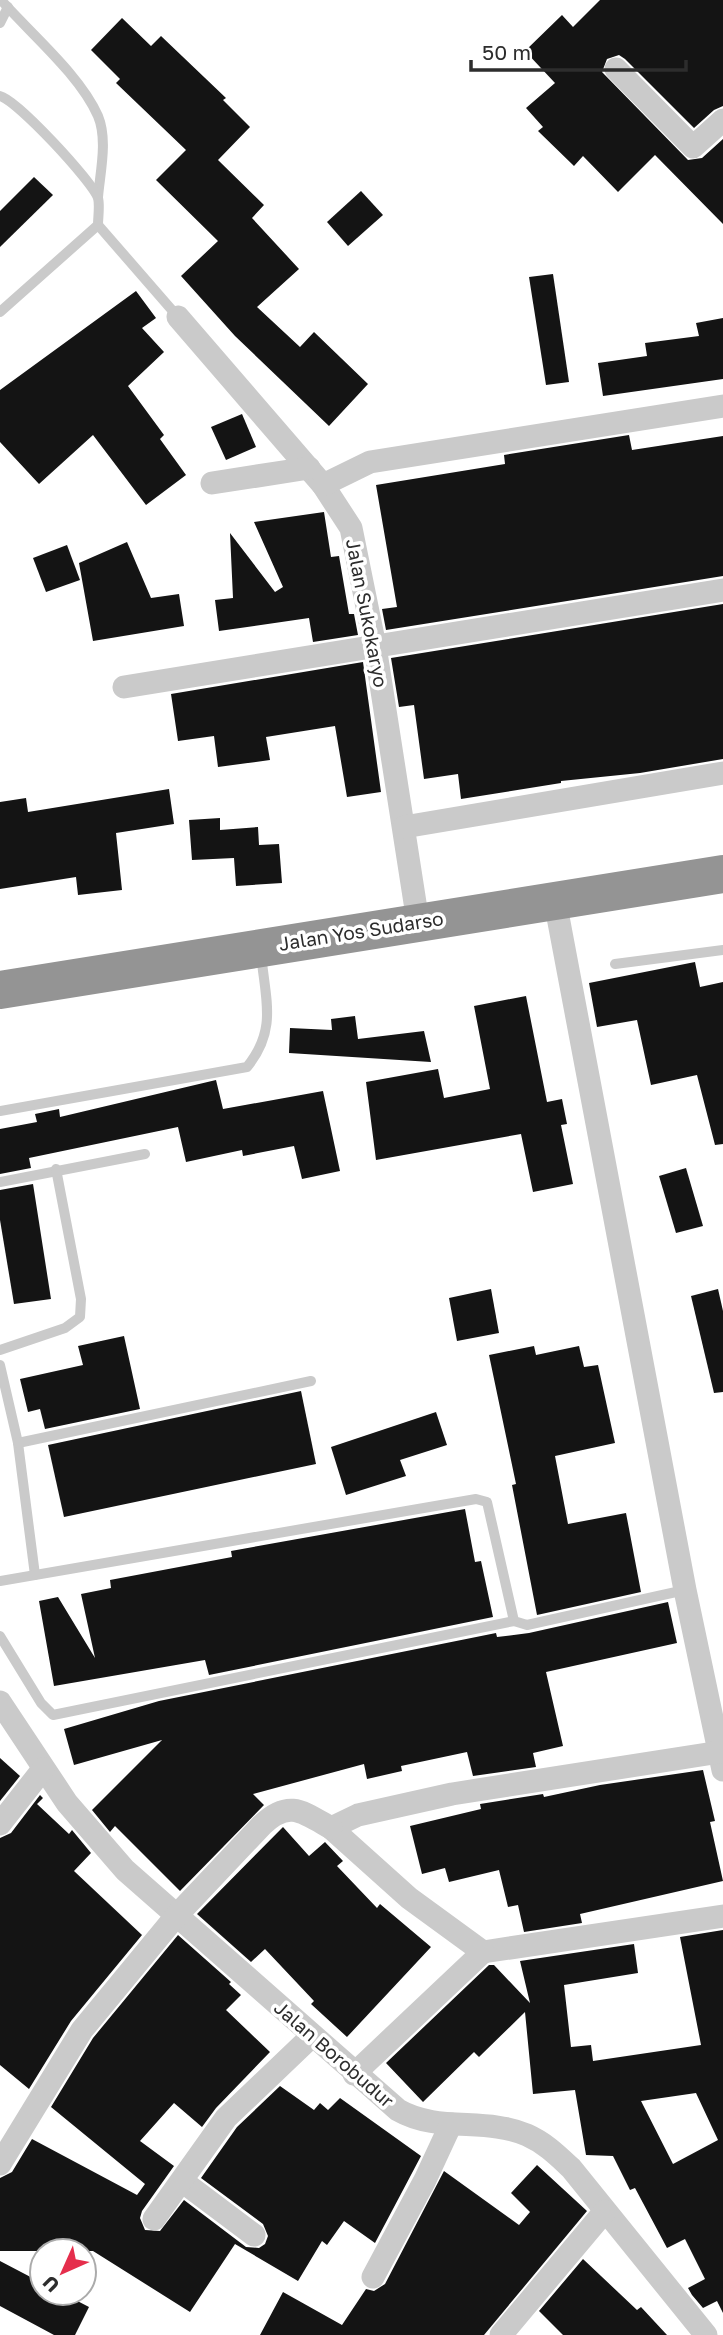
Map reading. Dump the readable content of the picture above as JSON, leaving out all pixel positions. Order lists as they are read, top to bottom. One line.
{"streets":{"highway":["Jalan Yos Sudarso"],"street":["Jalan Sukokaryo","Jalan Borobudur"]},"crossings":[["Jalan Sukokaryo","Jalan Yos Sudarso"]],"scale_bar":"50 m","north":"bottom left"}
